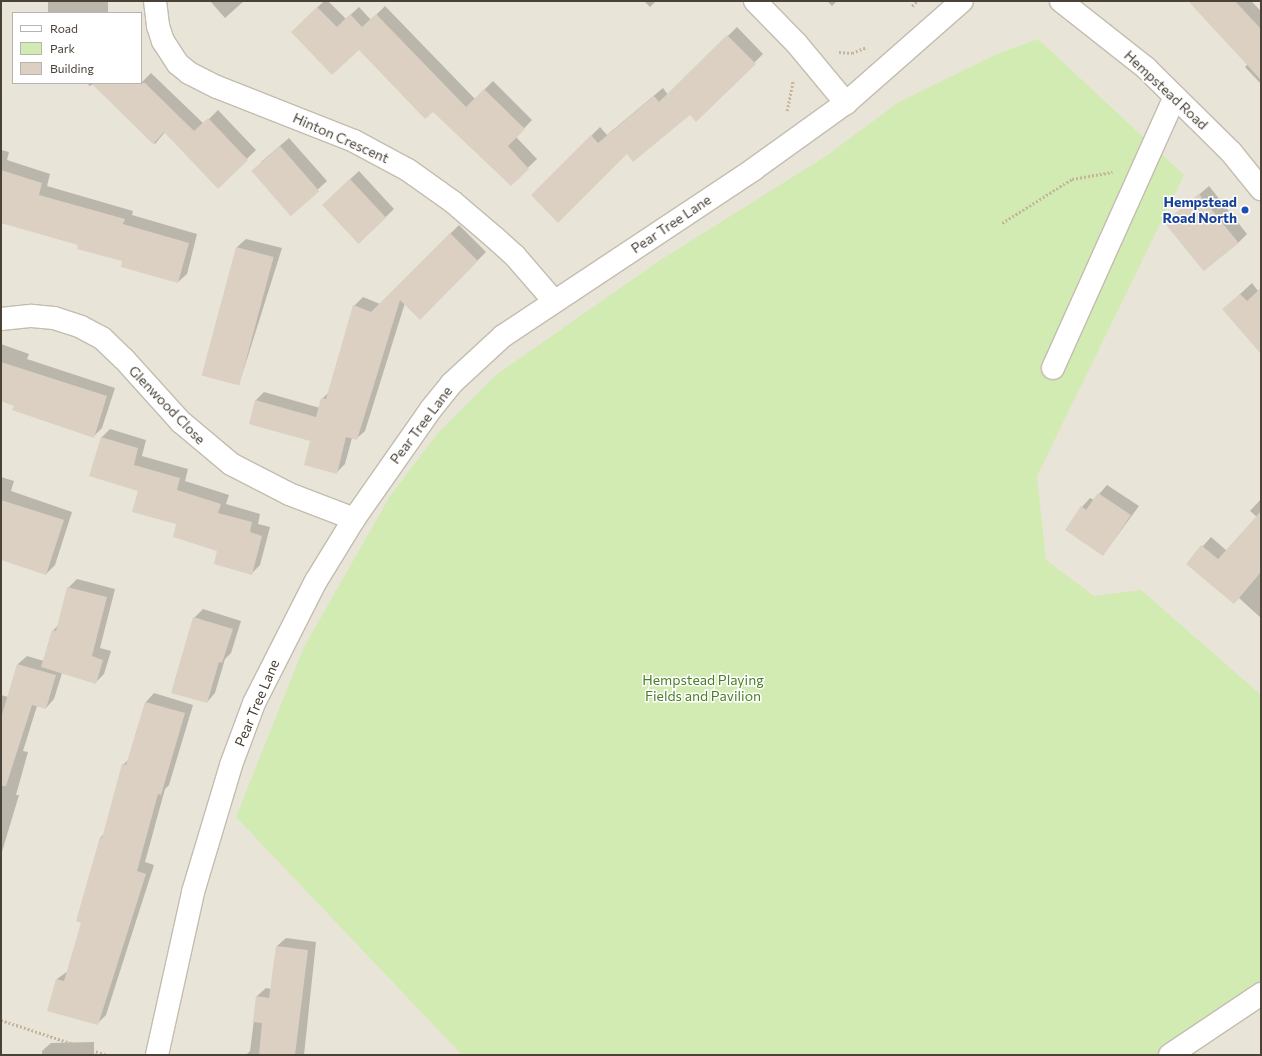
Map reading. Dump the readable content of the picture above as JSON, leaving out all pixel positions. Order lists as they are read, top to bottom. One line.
{"streets":{"street":["Hempstead Road","Hinton Crescent","Pear Tree Lane","Glenwood Close"]},"crossings":[["Hinton Crescent","Pear Tree Lane"],["Pear Tree Lane","Glenwood Close"]],"parks":["Hempstead Playing Fields and Pavilion"],"places":["Hempstead Road North"],"legend":["Road","Park","Building"]}
